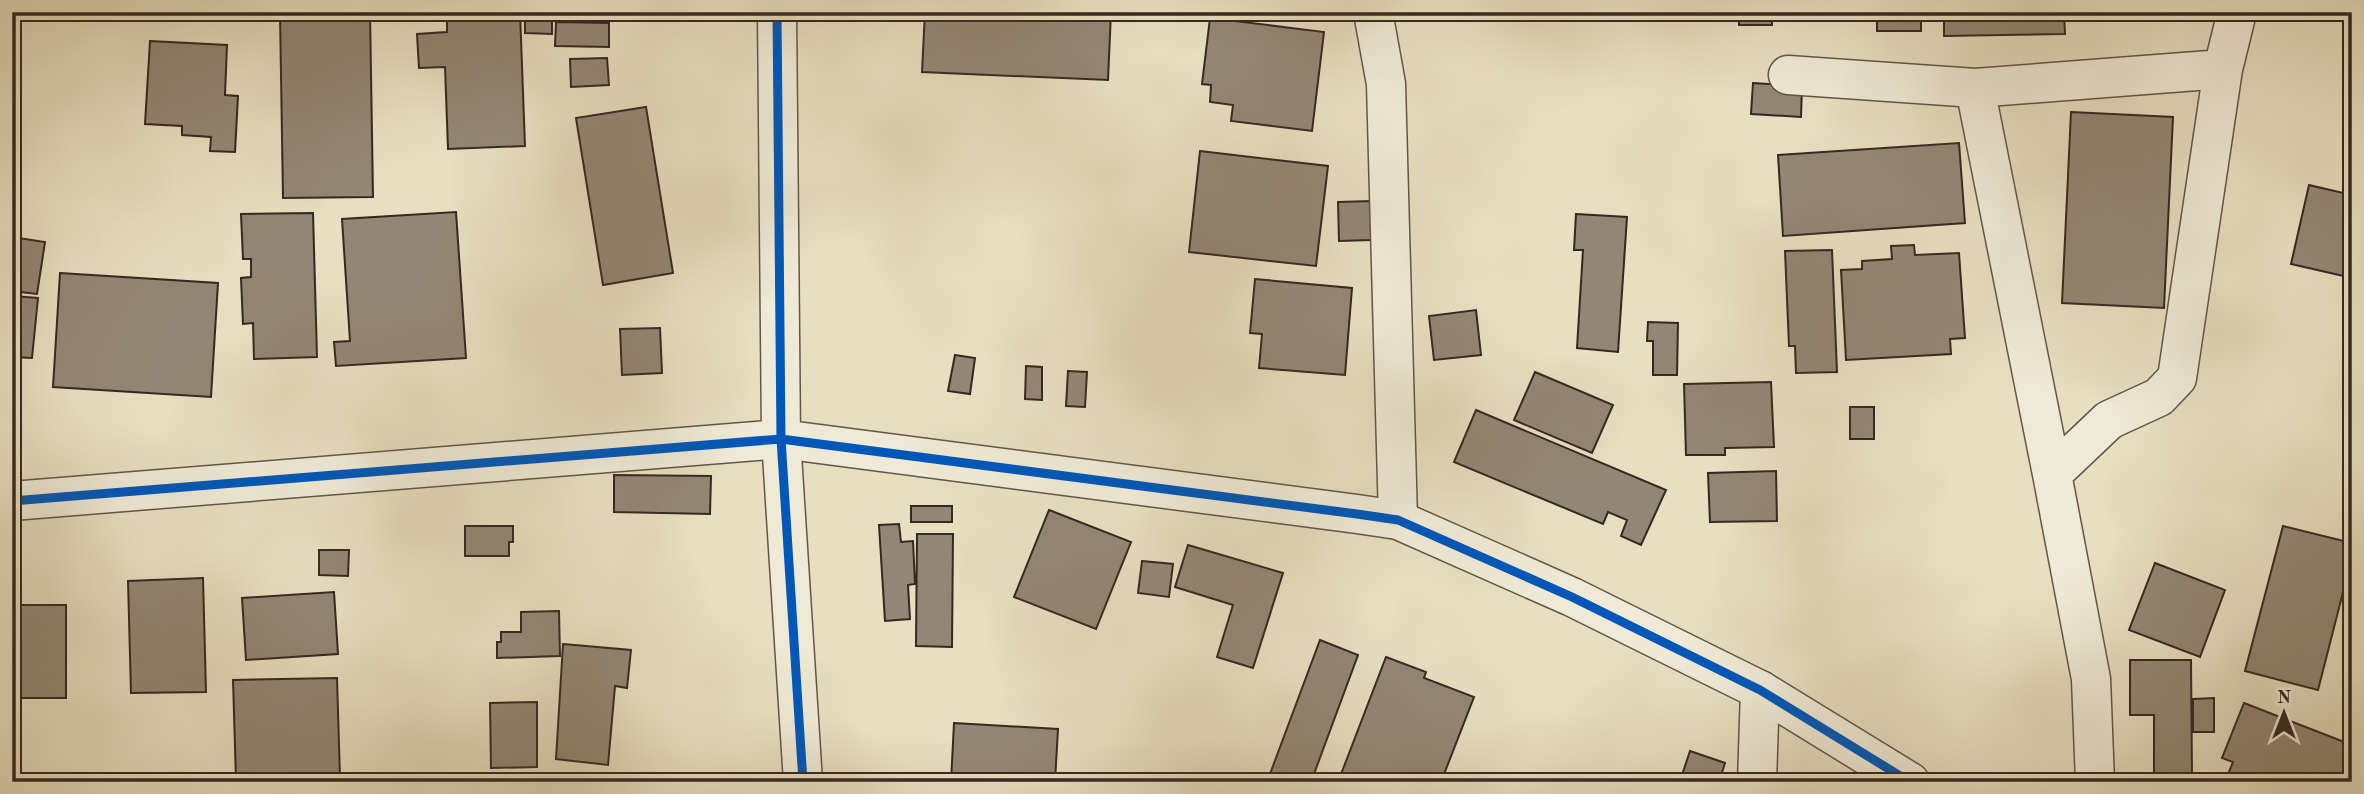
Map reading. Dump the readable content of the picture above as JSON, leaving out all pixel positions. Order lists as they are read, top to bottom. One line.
{"north":"top"}
